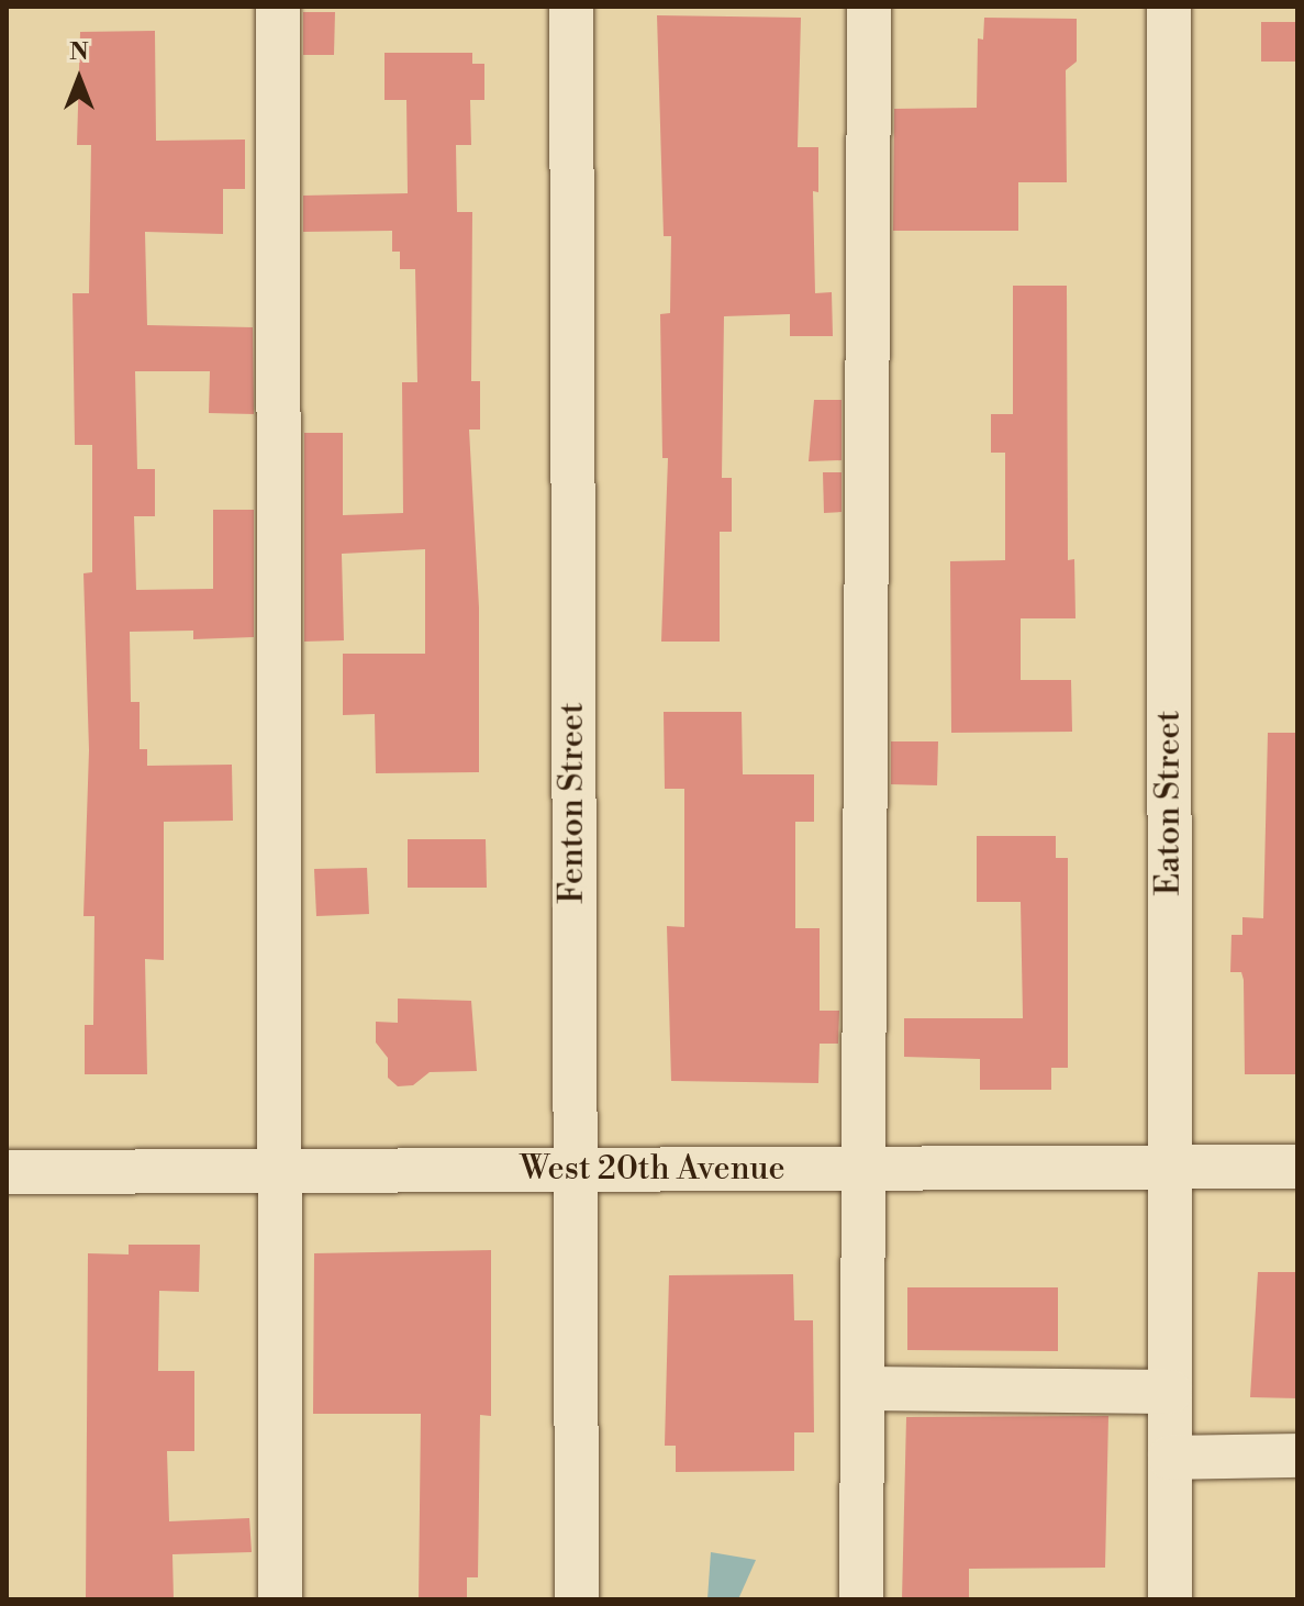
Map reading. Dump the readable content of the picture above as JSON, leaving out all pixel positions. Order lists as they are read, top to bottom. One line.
{"streets":{"street":["Fenton Street","Eaton Street","West 20th Avenue"]},"crossings":[["Fenton Street","West 20th Avenue"],["Eaton Street","West 20th Avenue"]],"north":"top"}
